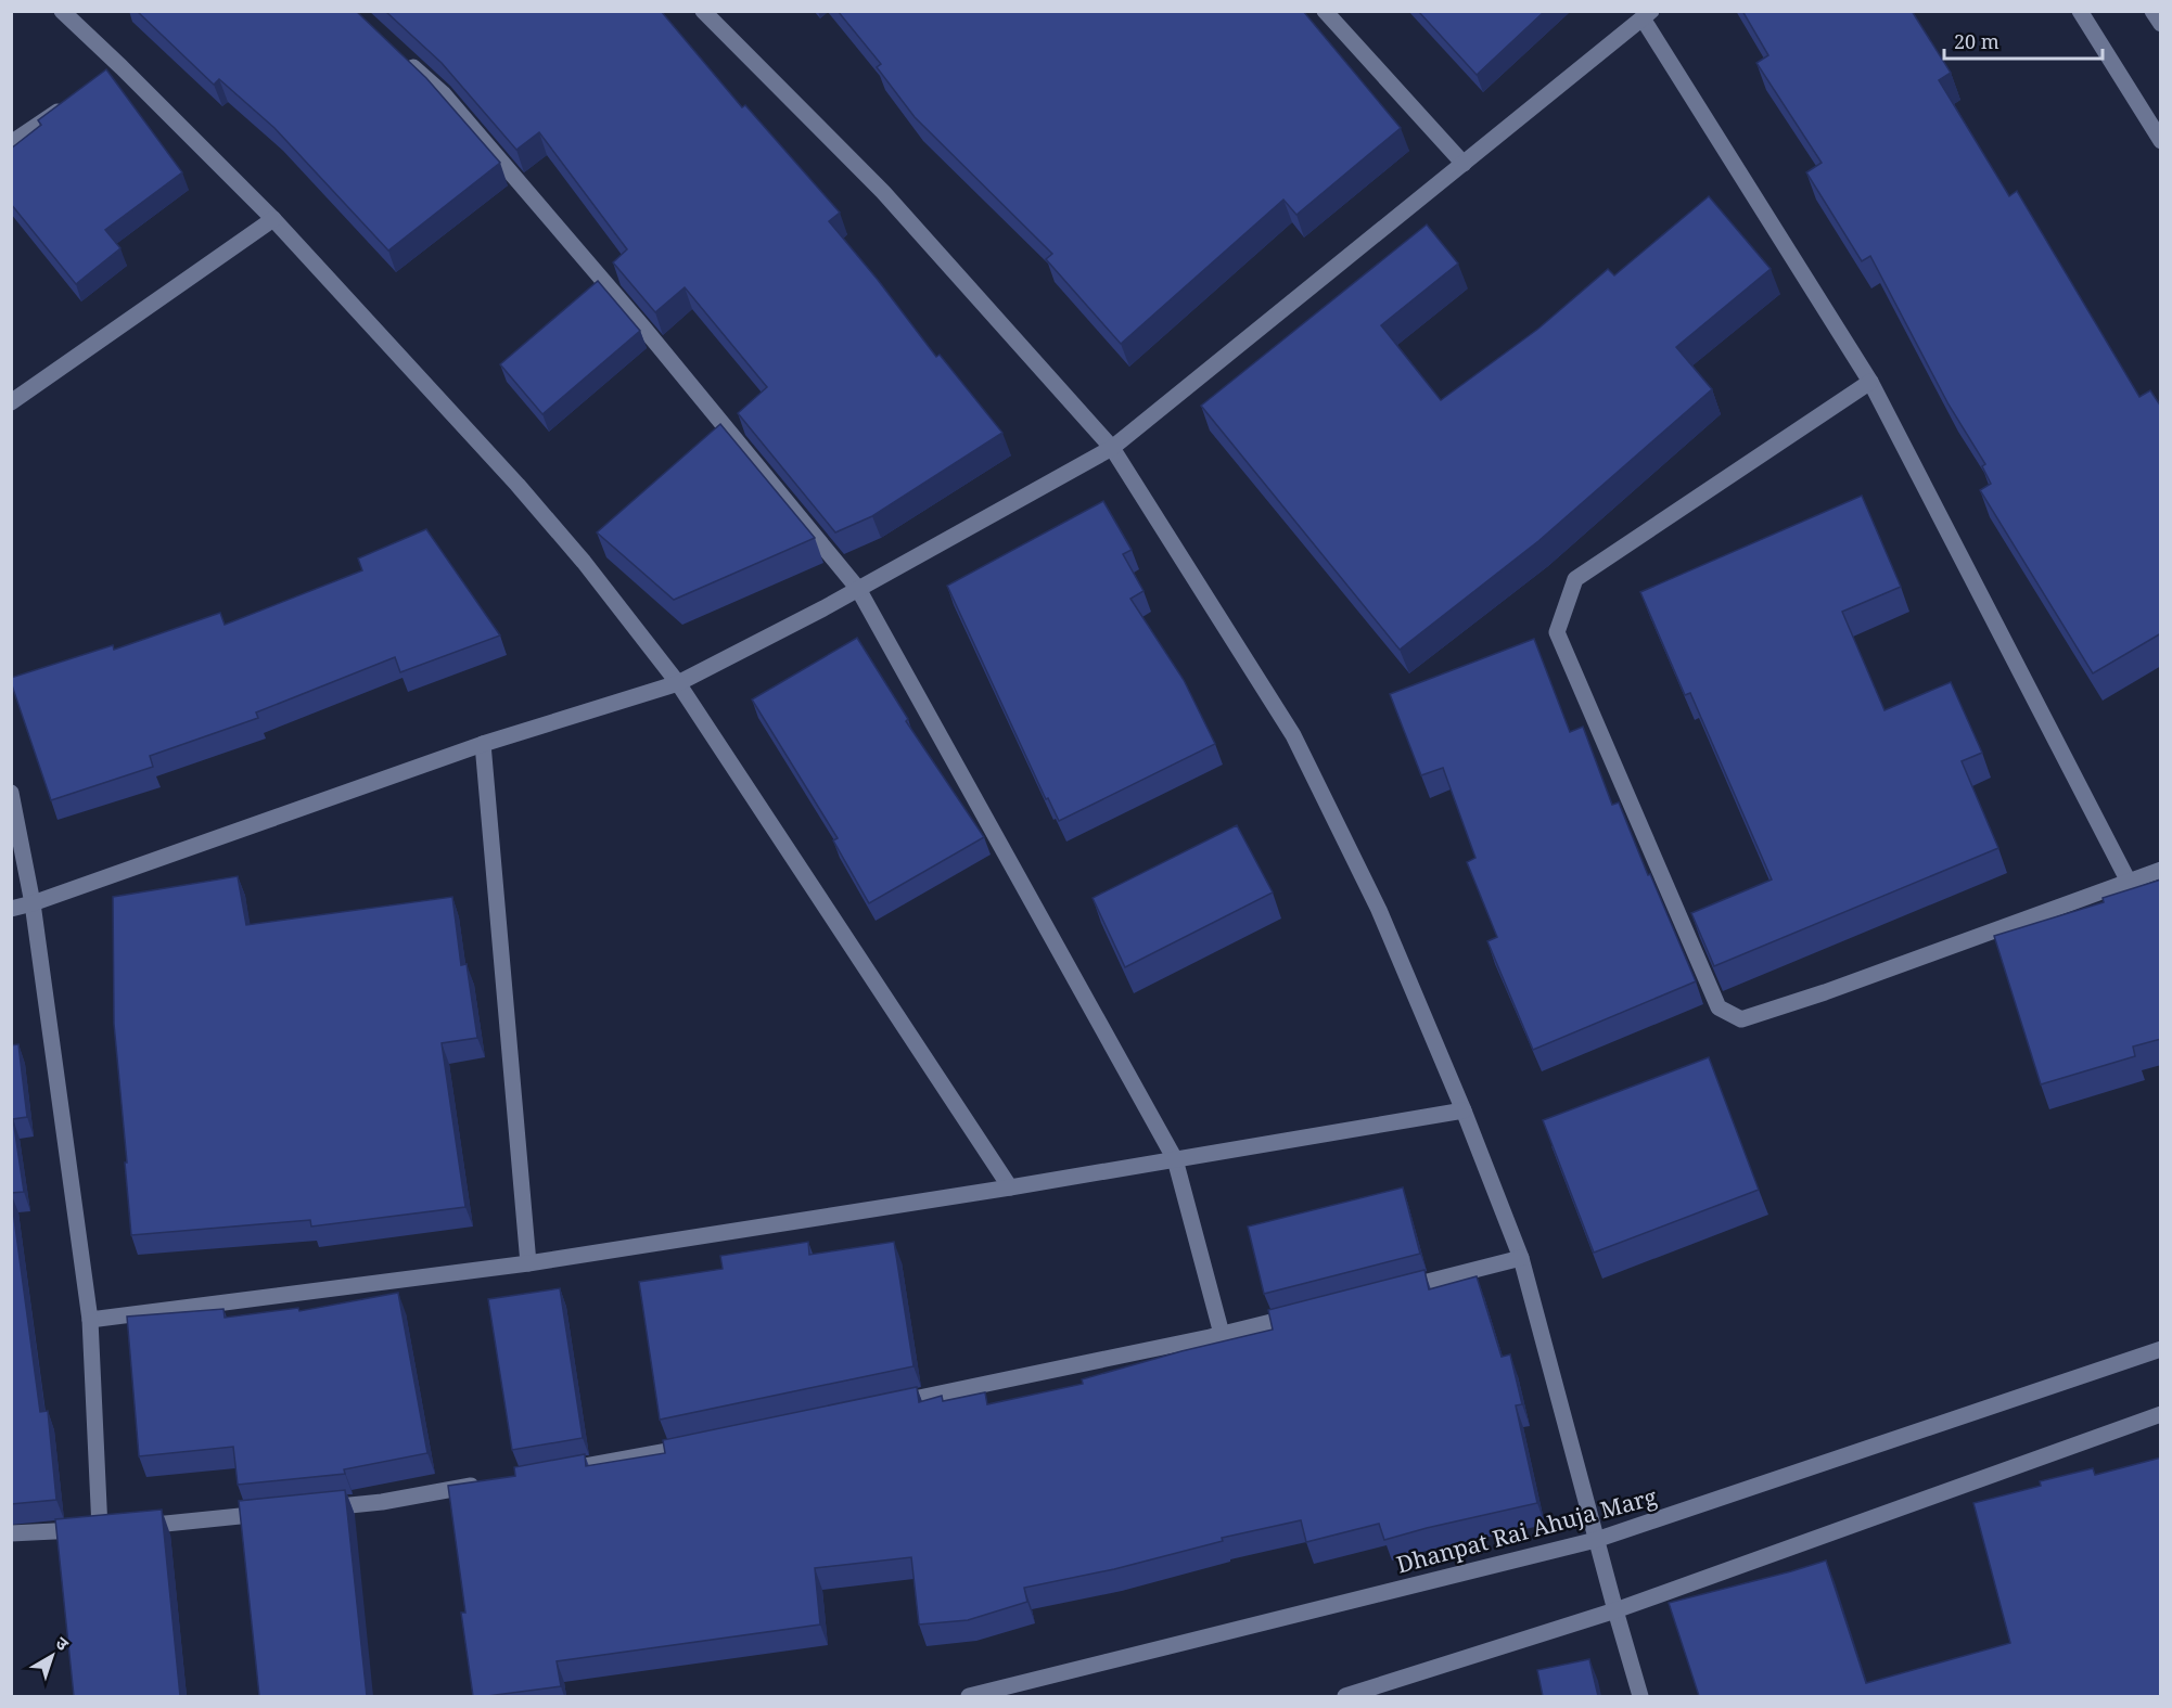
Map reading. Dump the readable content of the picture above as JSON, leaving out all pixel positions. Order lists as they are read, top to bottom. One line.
{"streets":{"street":["Dhanpat Rai Ahuja Marg"]},"scale_bar":"20 m","north":"top right"}
